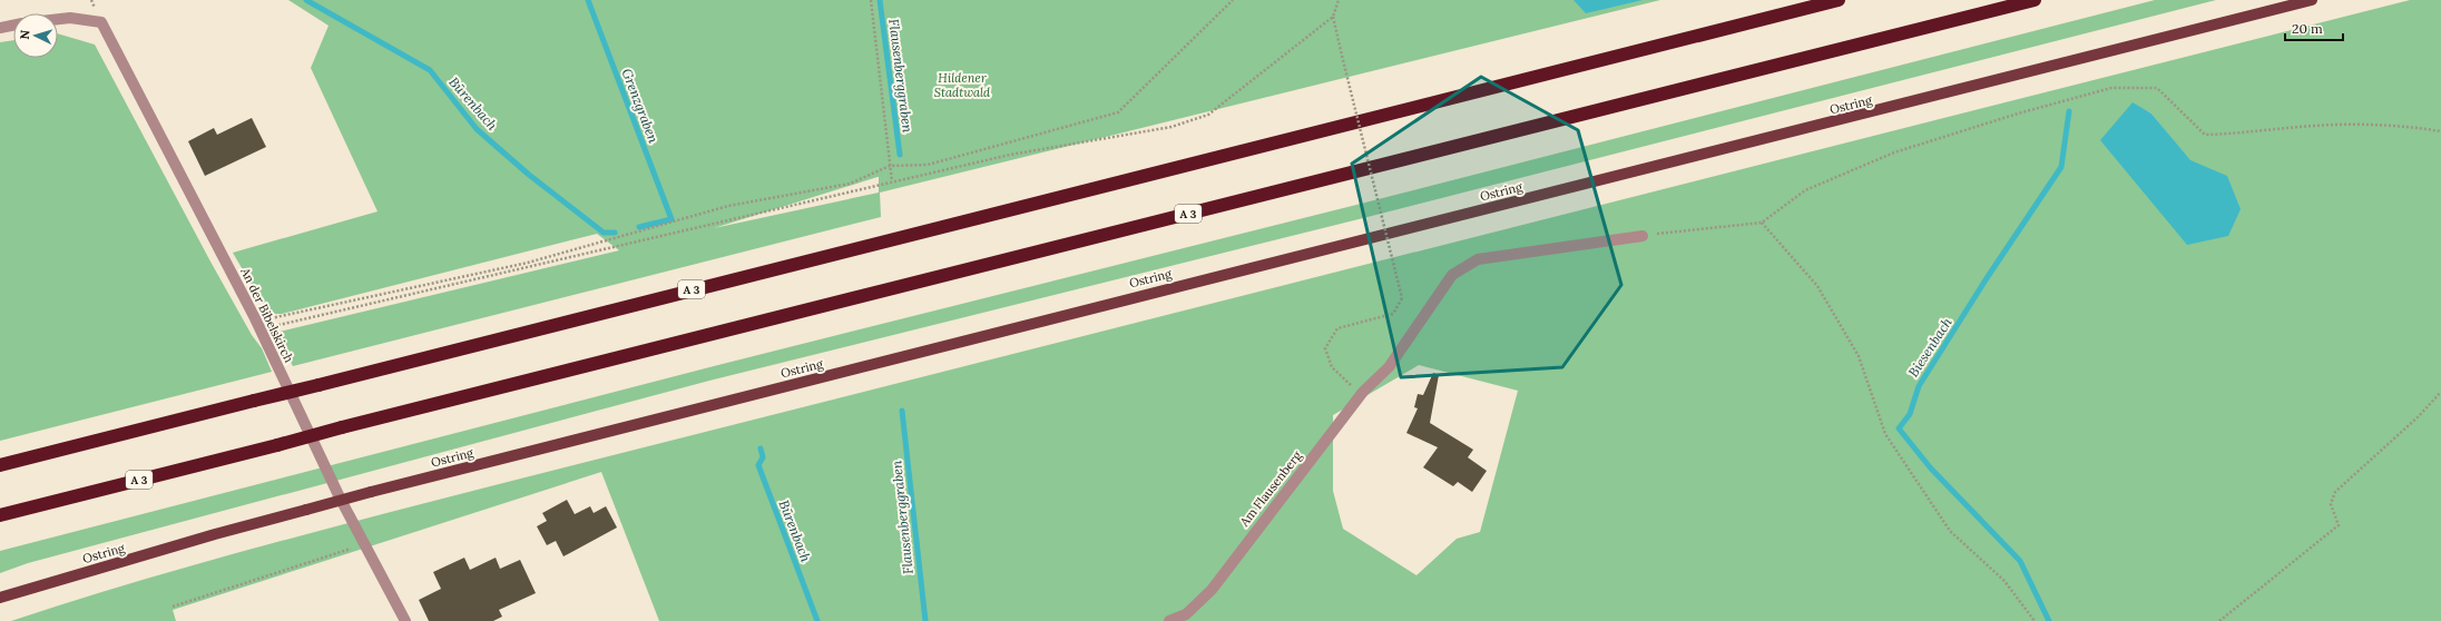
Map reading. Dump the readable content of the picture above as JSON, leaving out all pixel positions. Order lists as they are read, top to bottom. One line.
{"streets":{"highway":["A 3"],"main road":["Ostring"],"street":["An der Bibelskirch","Am Flausenberg"]},"water":["Flausenberggraben","Bürenbach","Grenzgraben","Biesenbach"],"parks":["Hildener Stadtwald"],"scale_bar":"20 m","north":"left"}
